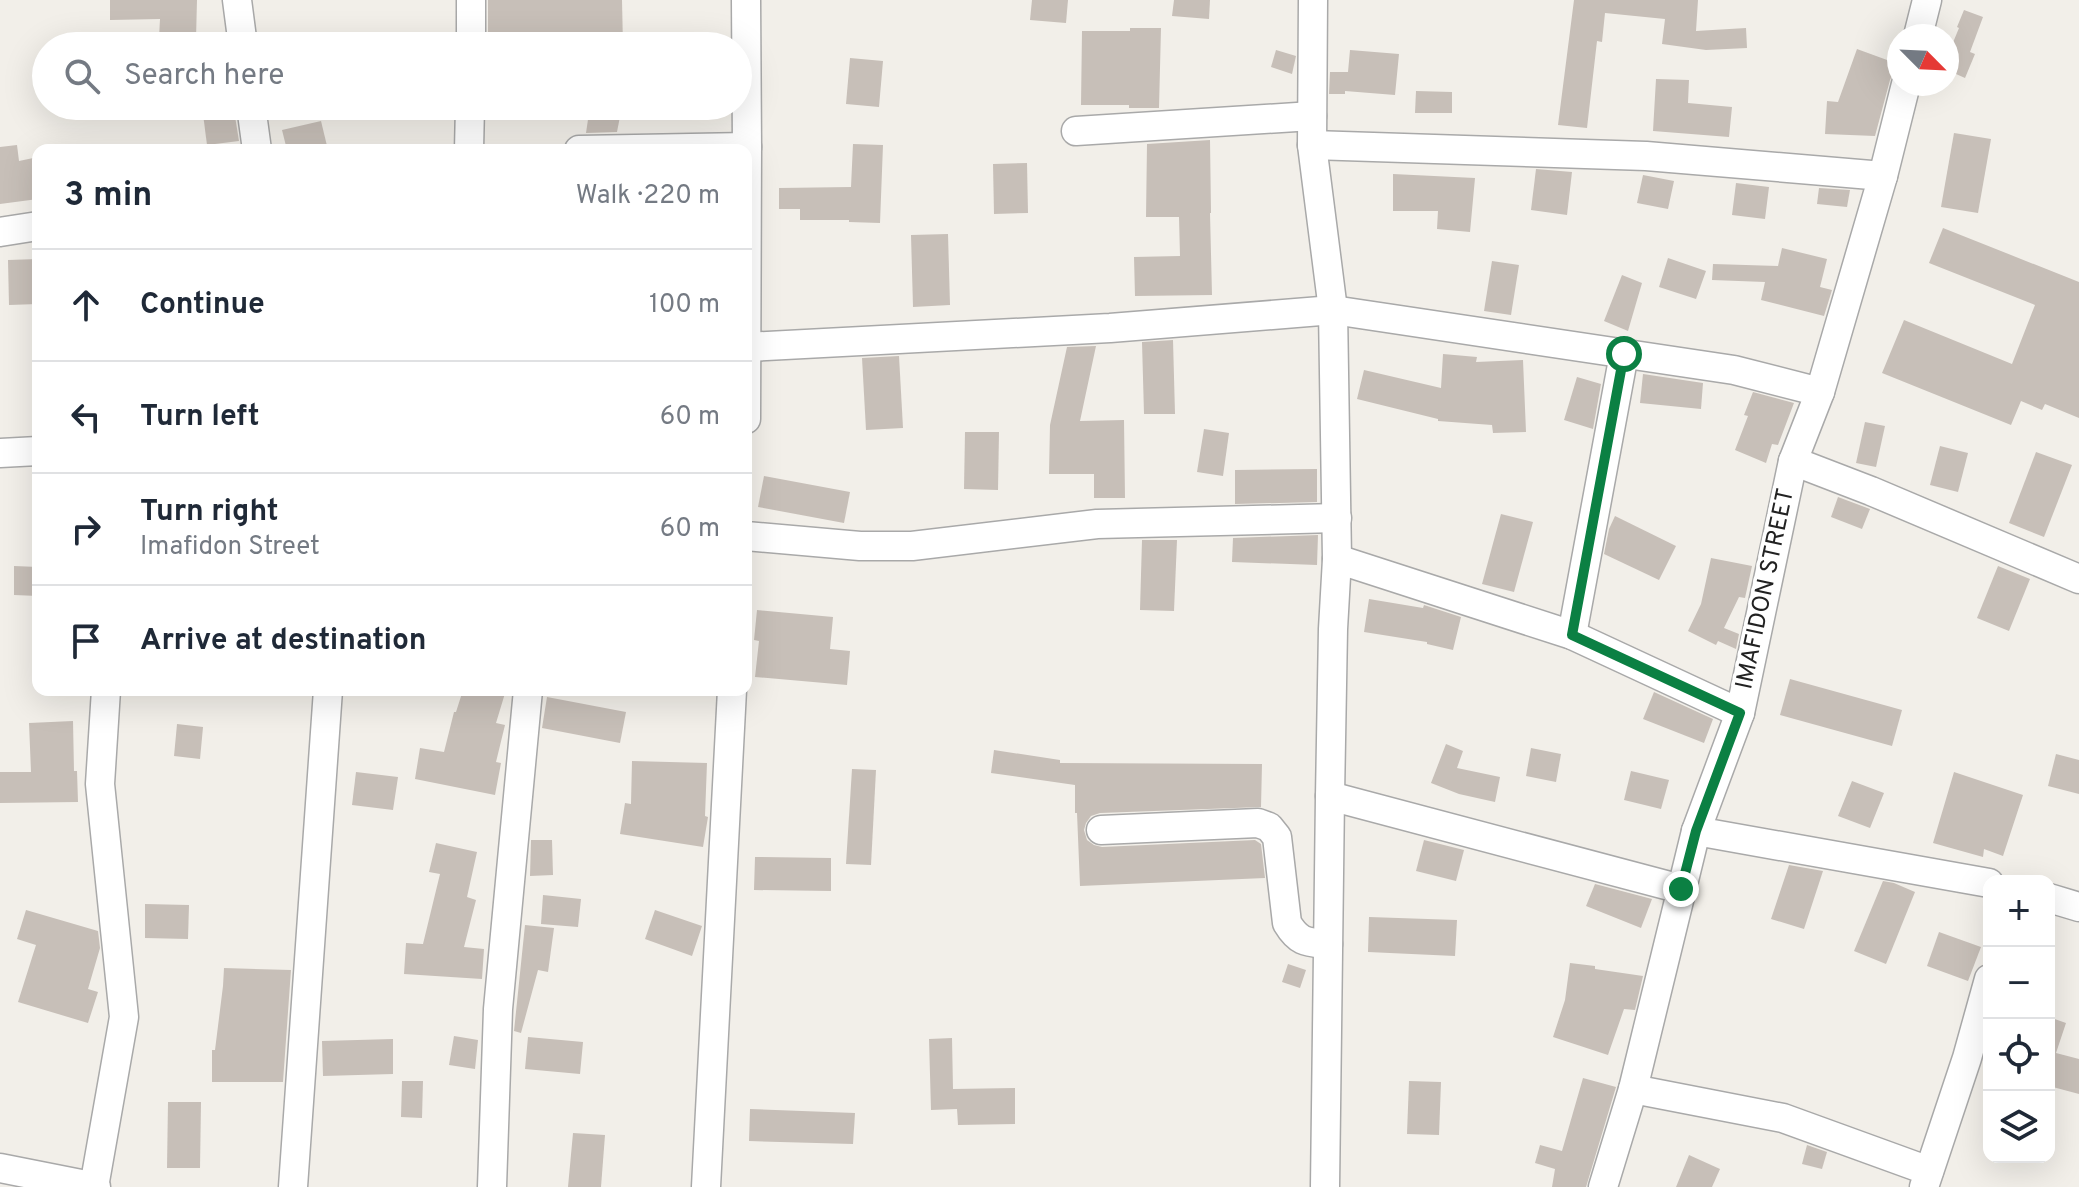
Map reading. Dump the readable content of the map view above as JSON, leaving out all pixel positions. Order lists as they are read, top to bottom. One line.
{"streets":{"street":["IMAFIDON STREET"]},"north":"bottom right","page":{"search":"Search here","heading":["3 min","Walk · 220 m"],"list":[["Continue","100 m"],["Turn left","60 m"],["Turn right","Imafidon Street","60 m"],"Arrive at destination"],"map_buttons":["+","−"]}}
